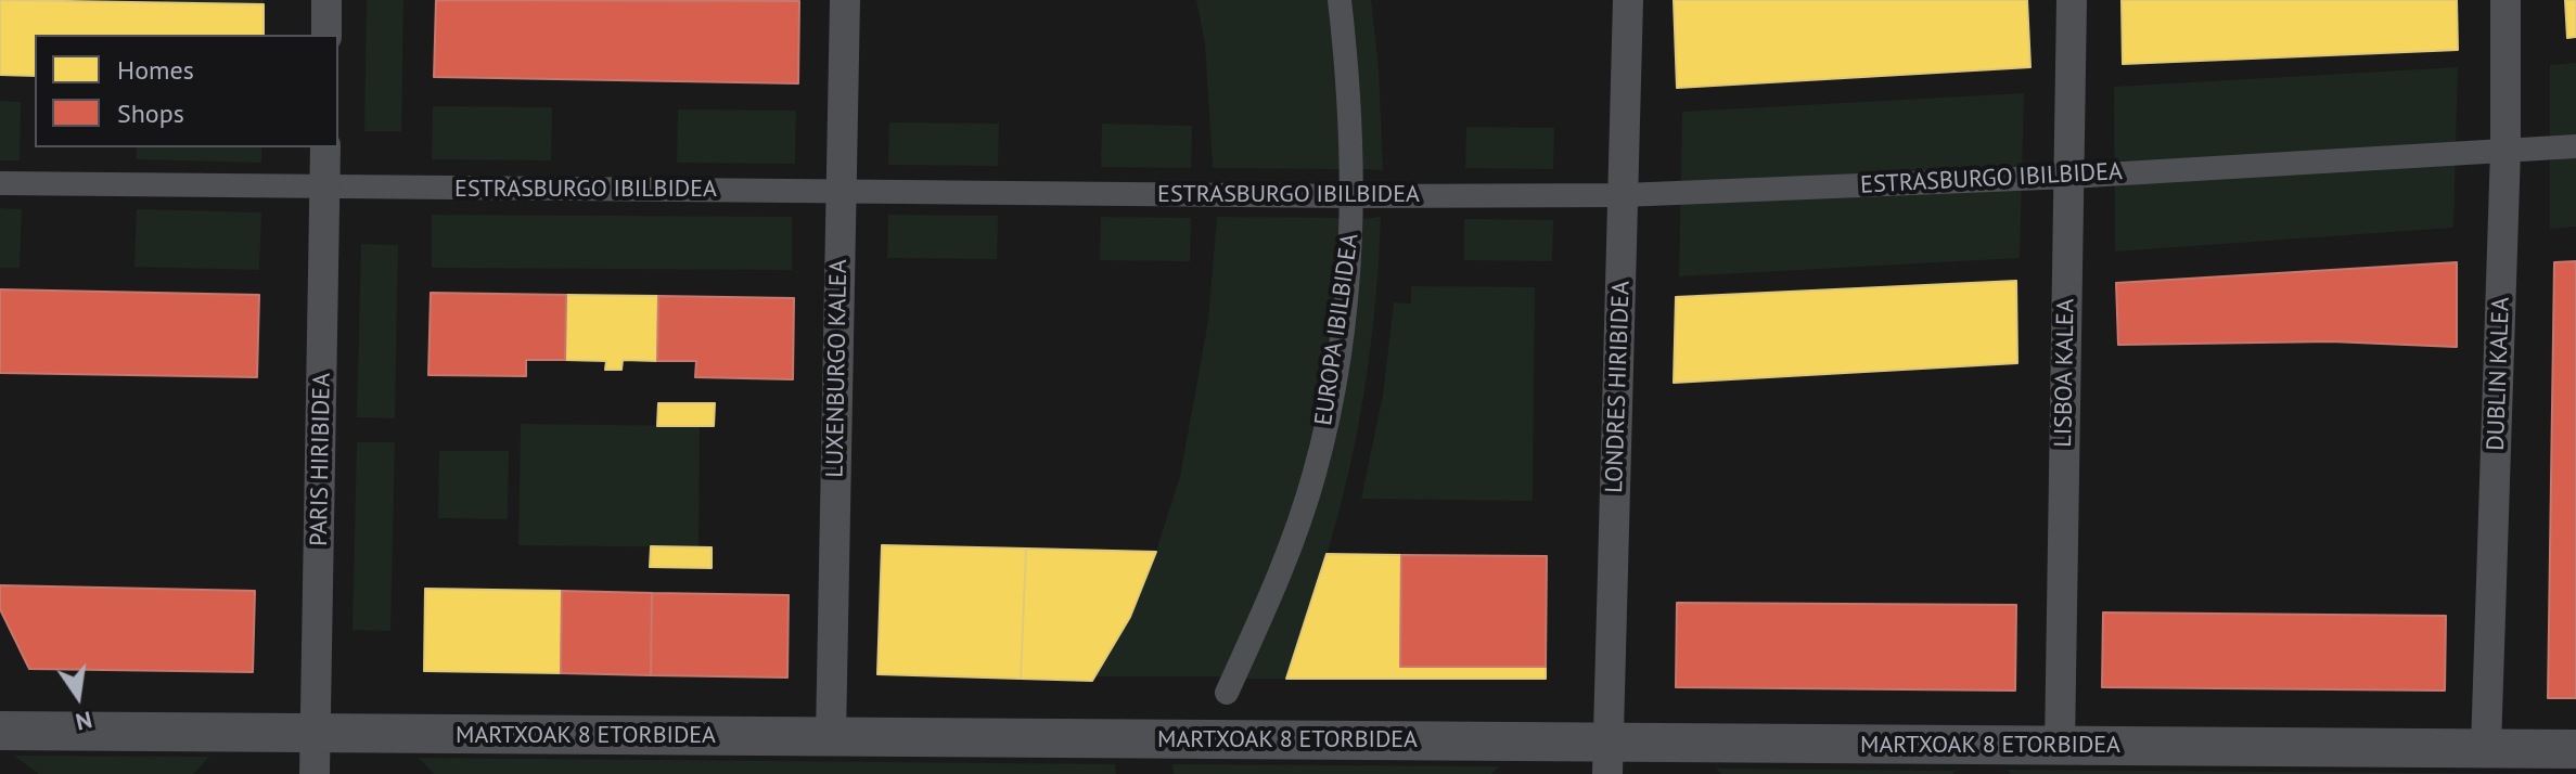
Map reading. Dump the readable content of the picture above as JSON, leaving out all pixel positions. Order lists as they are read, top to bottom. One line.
{"streets":{"street":["ESTRASBURGO IBILBIDEA","EUROPA IBILBIDEA","LUXENBURGO KALEA","LISBOA KALEA","DUBLIN KALEA","LONDRES HIRIBIDEA","PARIS HIRIBIDEA","MARTXOAK 8 ETORBIDEA"]},"crossings":[["ESTRASBURGO IBILBIDEA","EUROPA IBILBIDEA"],["ESTRASBURGO IBILBIDEA","LUXENBURGO KALEA"],["ESTRASBURGO IBILBIDEA","LISBOA KALEA"],["ESTRASBURGO IBILBIDEA","DUBLIN KALEA"],["ESTRASBURGO IBILBIDEA","LONDRES HIRIBIDEA"],["ESTRASBURGO IBILBIDEA","PARIS HIRIBIDEA"],["LUXENBURGO KALEA","MARTXOAK 8 ETORBIDEA"],["LISBOA KALEA","MARTXOAK 8 ETORBIDEA"],["DUBLIN KALEA","MARTXOAK 8 ETORBIDEA"],["LONDRES HIRIBIDEA","MARTXOAK 8 ETORBIDEA"],["PARIS HIRIBIDEA","MARTXOAK 8 ETORBIDEA"]],"legend":["Homes","Shops"],"north":"bottom"}
